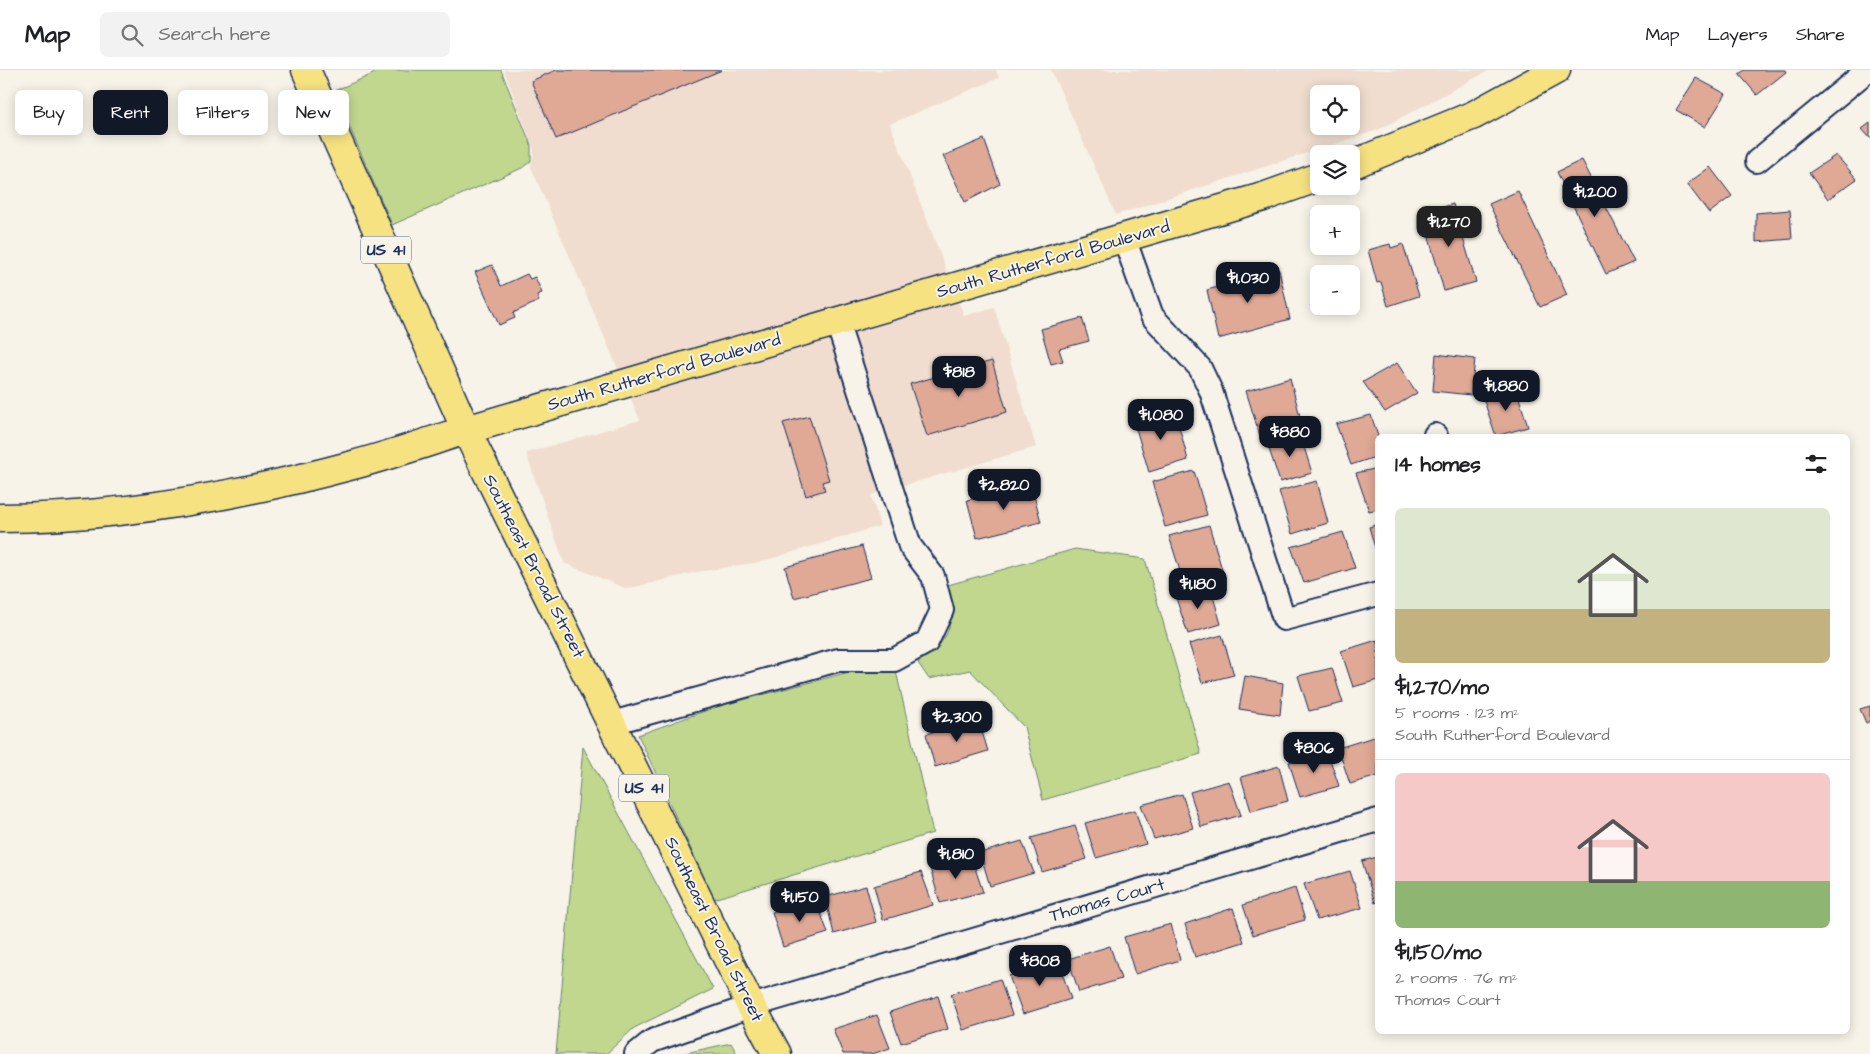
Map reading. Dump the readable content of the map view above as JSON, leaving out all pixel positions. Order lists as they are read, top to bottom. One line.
{"streets":{"main road":["US 41","South Rutherford Boulevard","Southeast Broad Street"],"street":["Thomas Court"]},"crossings":[["South Rutherford Boulevard","Southeast Broad Street"],["Southeast Broad Street","Thomas Court"]],"page":{"header":"Map","search":"Search here","nav":["Map","Layers","Share"],"map_buttons":["+","−"],"chip":["Buy","Rent","Filters","New"],"price":["$1,200","$1,270","$1,030","$818","$1,880","$1,080","$880","$2,820","$1,180","$2,300","$806","$1,810","$1,150","$808"],"heading":"14 homes","list":[{"name":"$1,270/mo","note":"5 rooms · 123 m² · South Rutherford Boulevard"},{"name":"$1,150/mo","note":"2 rooms · 76 m² · Thomas Court"}]}}
